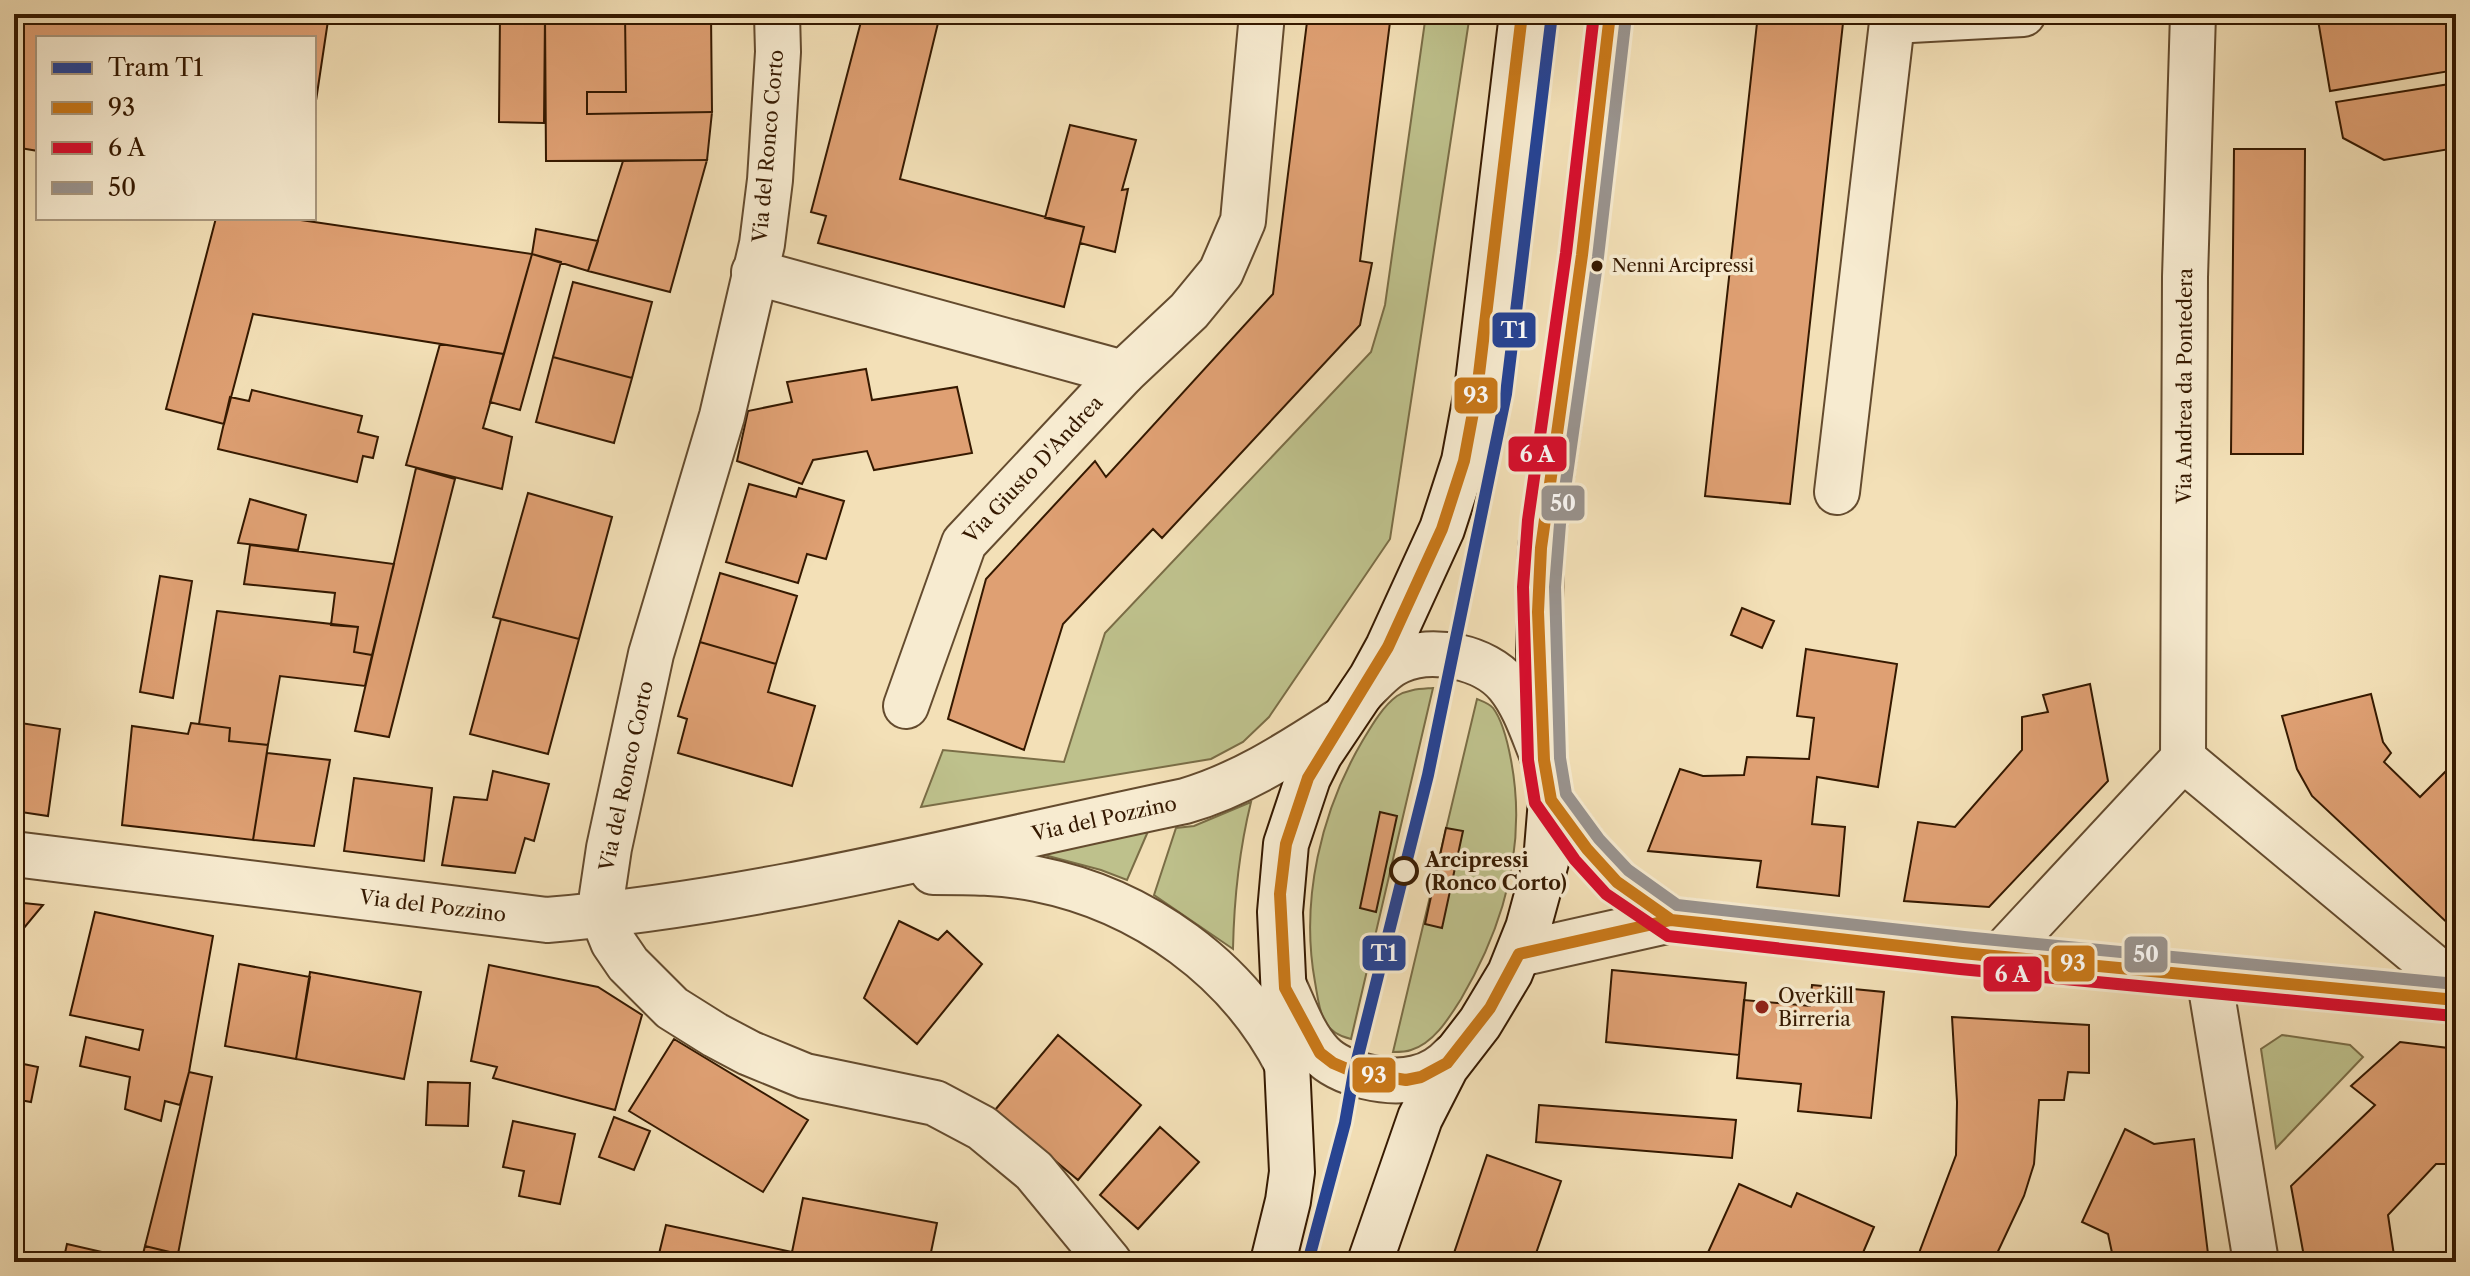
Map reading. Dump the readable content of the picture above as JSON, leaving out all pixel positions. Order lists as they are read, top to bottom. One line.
{"streets":{"street":["Via del Ronco Corto","Via Andrea da Pontedera","Via Giusto D'Andrea","Via del Pozzino"]},"crossings":[["Via del Ronco Corto","Via Giusto D'Andrea"],["Via del Ronco Corto","Via del Pozzino"]],"places":["Nenni Arcipressi","Arcipressi (Ronco Corto)","Overkill Birreria"],"lines":["tram line T1","transit line 93","transit line 50"],"legend":["Tram T1","93","6 A","50"]}
